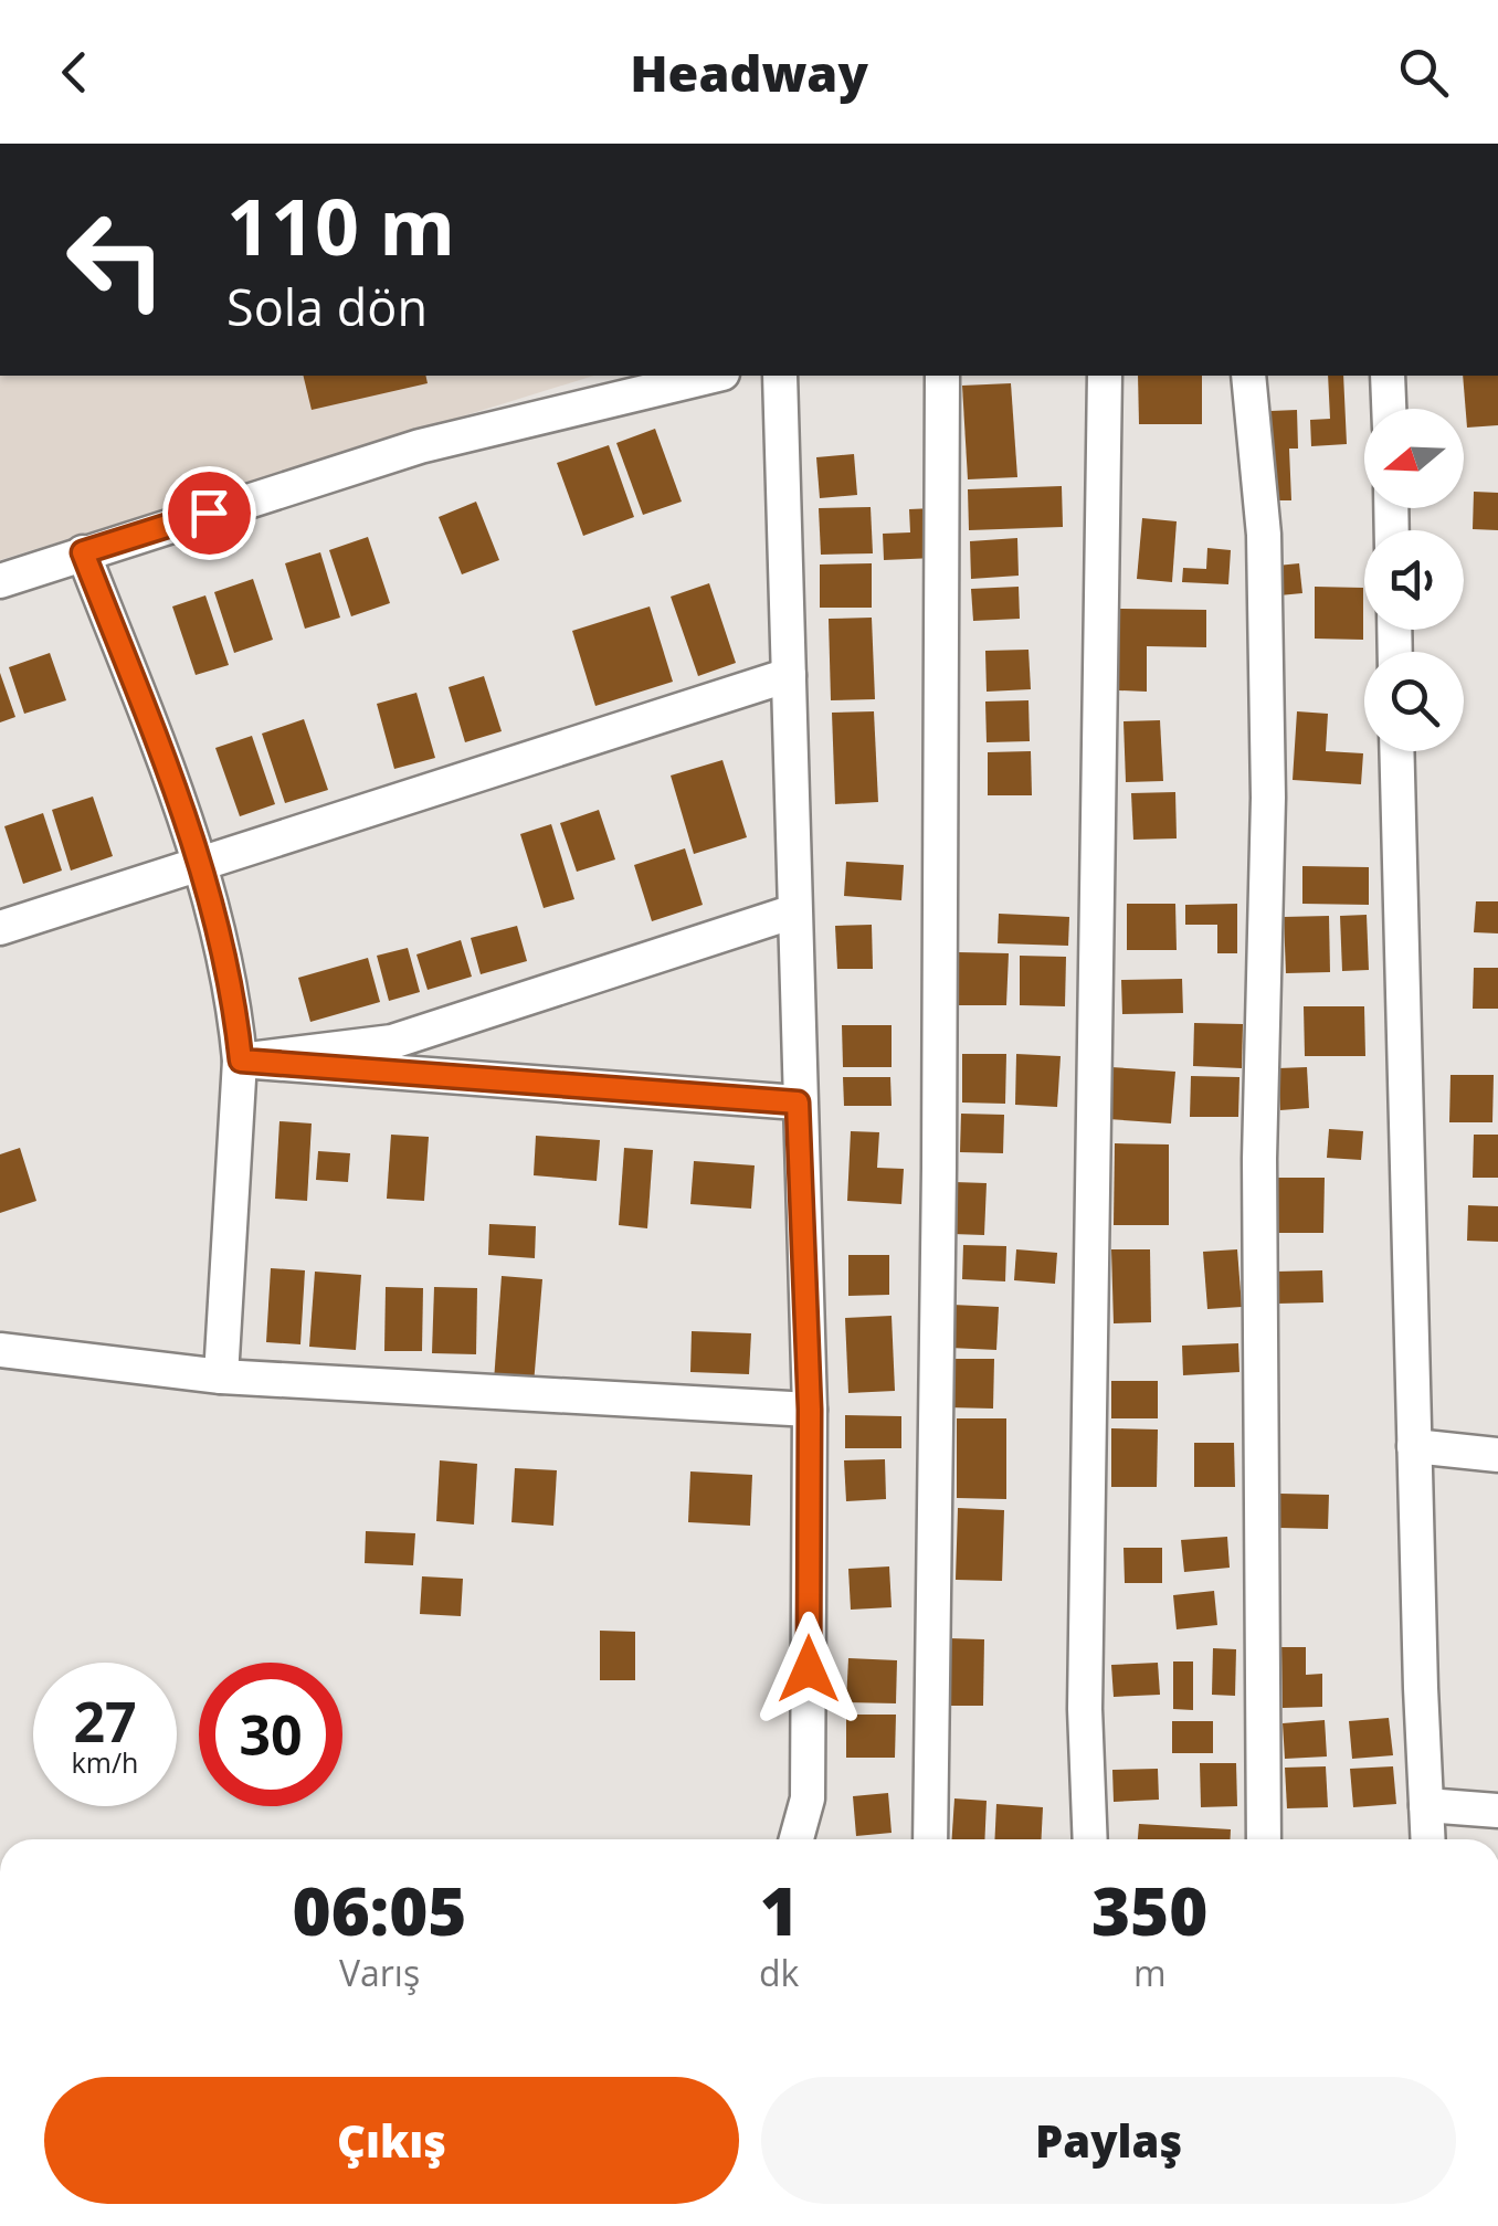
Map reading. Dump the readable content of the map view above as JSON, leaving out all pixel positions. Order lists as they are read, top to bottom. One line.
{"north":"left","page":{"header":"Headway","turn":["110 m","Sola dön"],"speed":"27 km/h","limit":"30","eta":["06:05","Varış","1","dk","350","m"],"buttons":["Çıkış","Paylaş"]}}
